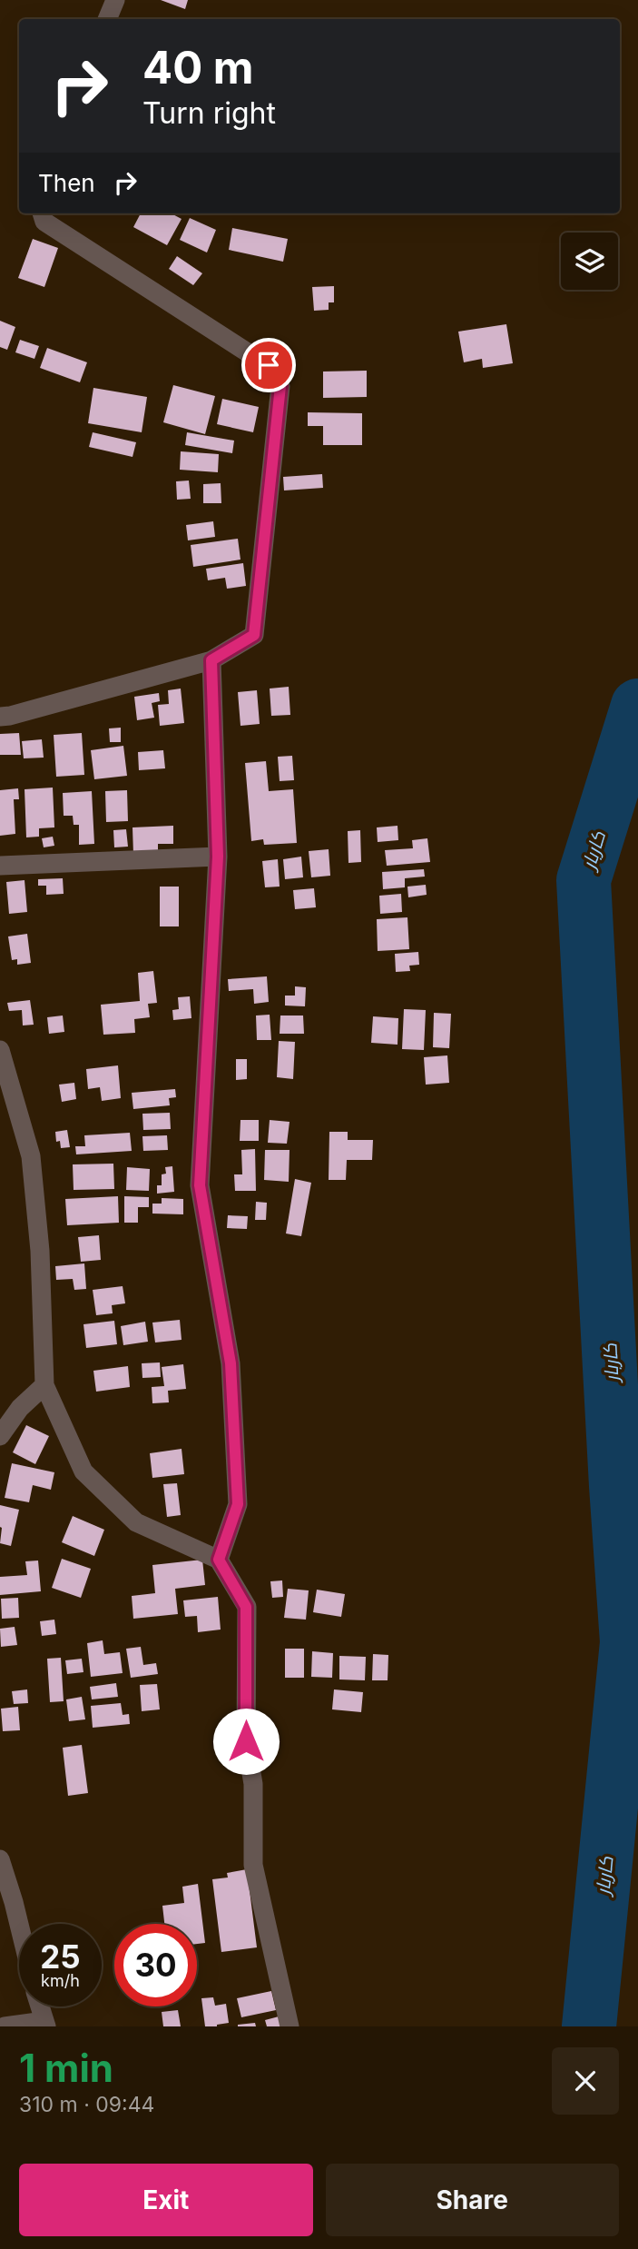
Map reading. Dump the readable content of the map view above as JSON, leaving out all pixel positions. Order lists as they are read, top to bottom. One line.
{"water":["کاربار"],"page":{"turn":["40 m","Turn right"],"then":"Then","speed":"25 km/h","limit":"30","heading":["1 min","310 m · 09:44"],"buttons":["Exit","Share"]}}
